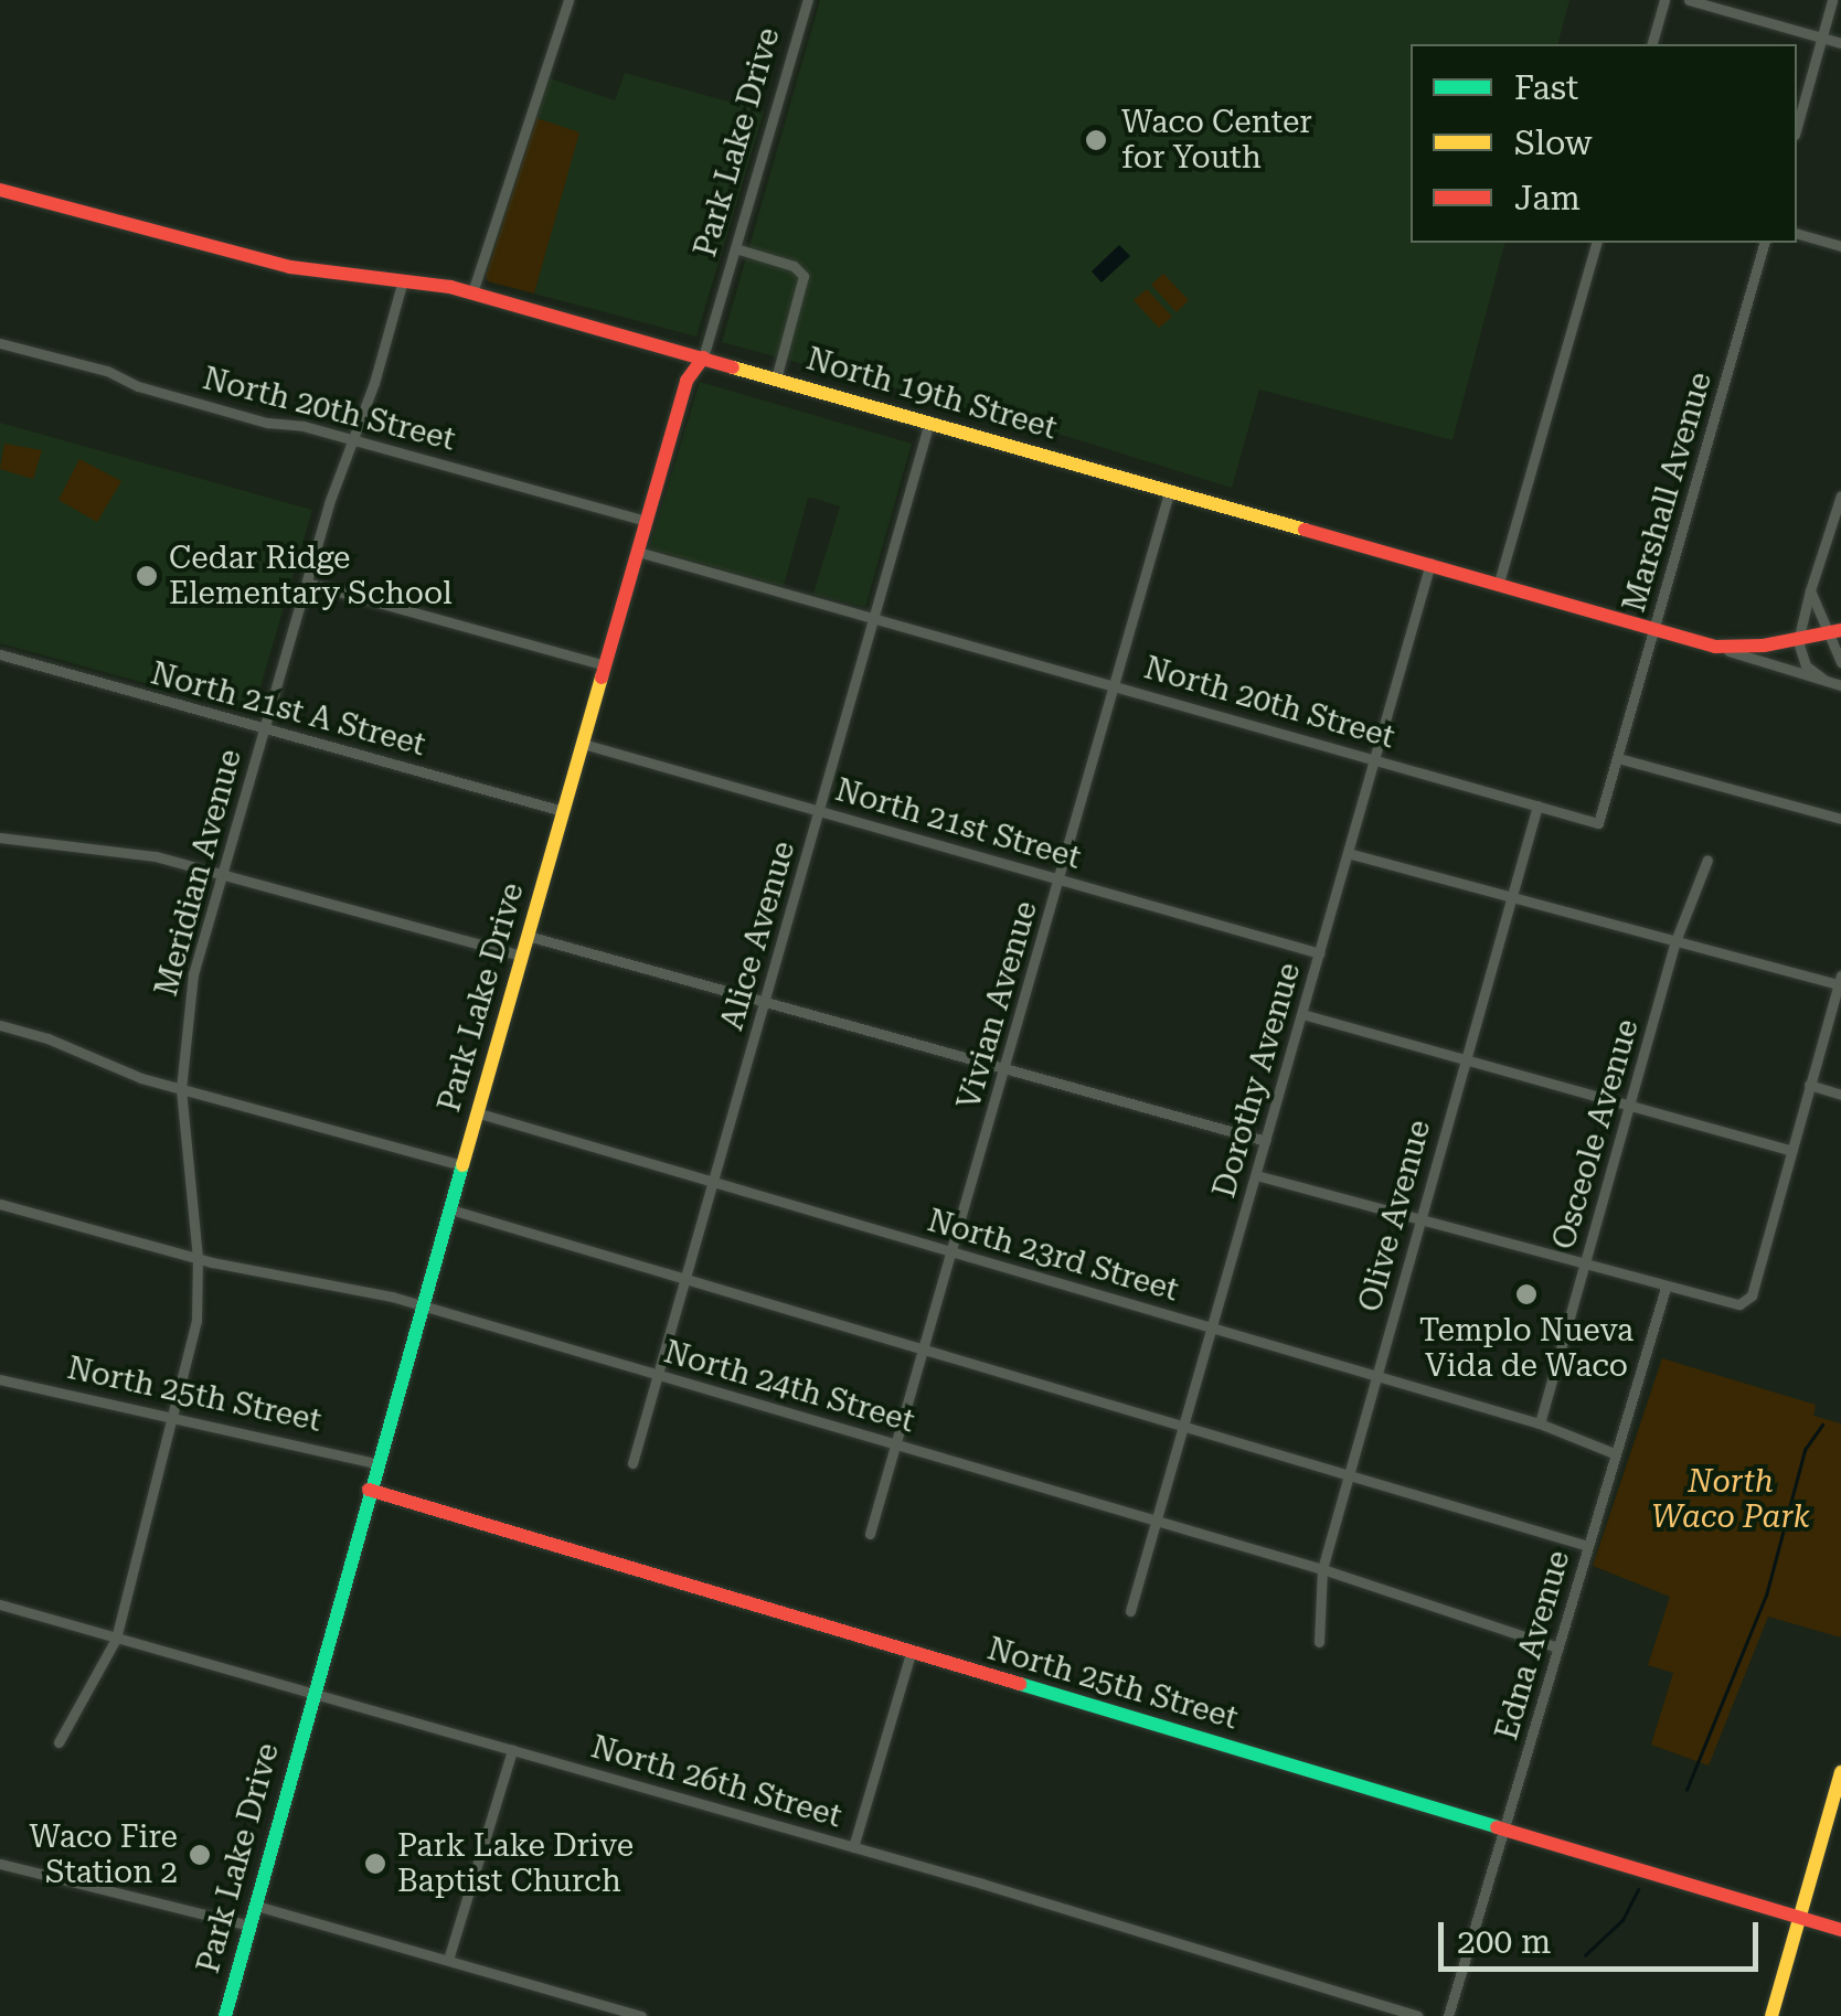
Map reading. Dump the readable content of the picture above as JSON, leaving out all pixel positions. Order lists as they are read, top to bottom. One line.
{"streets":{"street":["Park Lake Drive","North 19th Street","North 20th Street","Marshall Avenue","North 21st A Street","North 21st Street","Meridian Avenue","Alice Avenue","Vivian Avenue","Dorothy Avenue","Osceole Avenue","Olive Avenue","North 23rd Street","North 24th Street","North 25th Street","Edna Avenue","North 26th Street"]},"crossings":[["Park Lake Drive","North 19th Street"],["Park Lake Drive","North 20th Street"],["Park Lake Drive","North 21st A Street"],["Park Lake Drive","North 21st Street"],["Park Lake Drive","North 23rd Street"],["Park Lake Drive","North 24th Street"],["Park Lake Drive","North 25th Street"],["Park Lake Drive","North 26th Street"],["North 19th Street","Marshall Avenue"],["North 19th Street","Meridian Avenue"],["North 19th Street","Alice Avenue"],["North 19th Street","Vivian Avenue"],["North 19th Street","Dorothy Avenue"],["North 20th Street","Marshall Avenue"],["North 20th Street","Meridian Avenue"],["North 20th Street","Alice Avenue"],["North 20th Street","Vivian Avenue"],["North 20th Street","Dorothy Avenue"],["North 20th Street","Olive Avenue"],["North 21st A Street","Meridian Avenue"],["North 21st Street","Alice Avenue"],["North 21st Street","Vivian Avenue"],["North 21st Street","Dorothy Avenue"],["Meridian Avenue","North 24th Street"],["Meridian Avenue","North 25th Street"],["Meridian Avenue","North 26th Street"],["Alice Avenue","North 23rd Street"],["Alice Avenue","North 24th Street"],["Vivian Avenue","North 23rd Street"],["Vivian Avenue","North 24th Street"],["Dorothy Avenue","North 23rd Street"],["Dorothy Avenue","North 24th Street"],["Osceole Avenue","North 23rd Street"],["Olive Avenue","North 23rd Street"],["Olive Avenue","North 24th Street"],["North 23rd Street","Edna Avenue"],["North 24th Street","Edna Avenue"],["North 25th Street","Edna Avenue"]],"parks":["North Waco Park"],"places":["Waco Center for Youth","Cedar Ridge Elementary School","Templo Nueva Vida de Waco","Waco Fire Station 2","Park Lake Drive Baptist Church"],"legend":["Fast","Slow","Jam"],"scale_bar":"200 m"}
